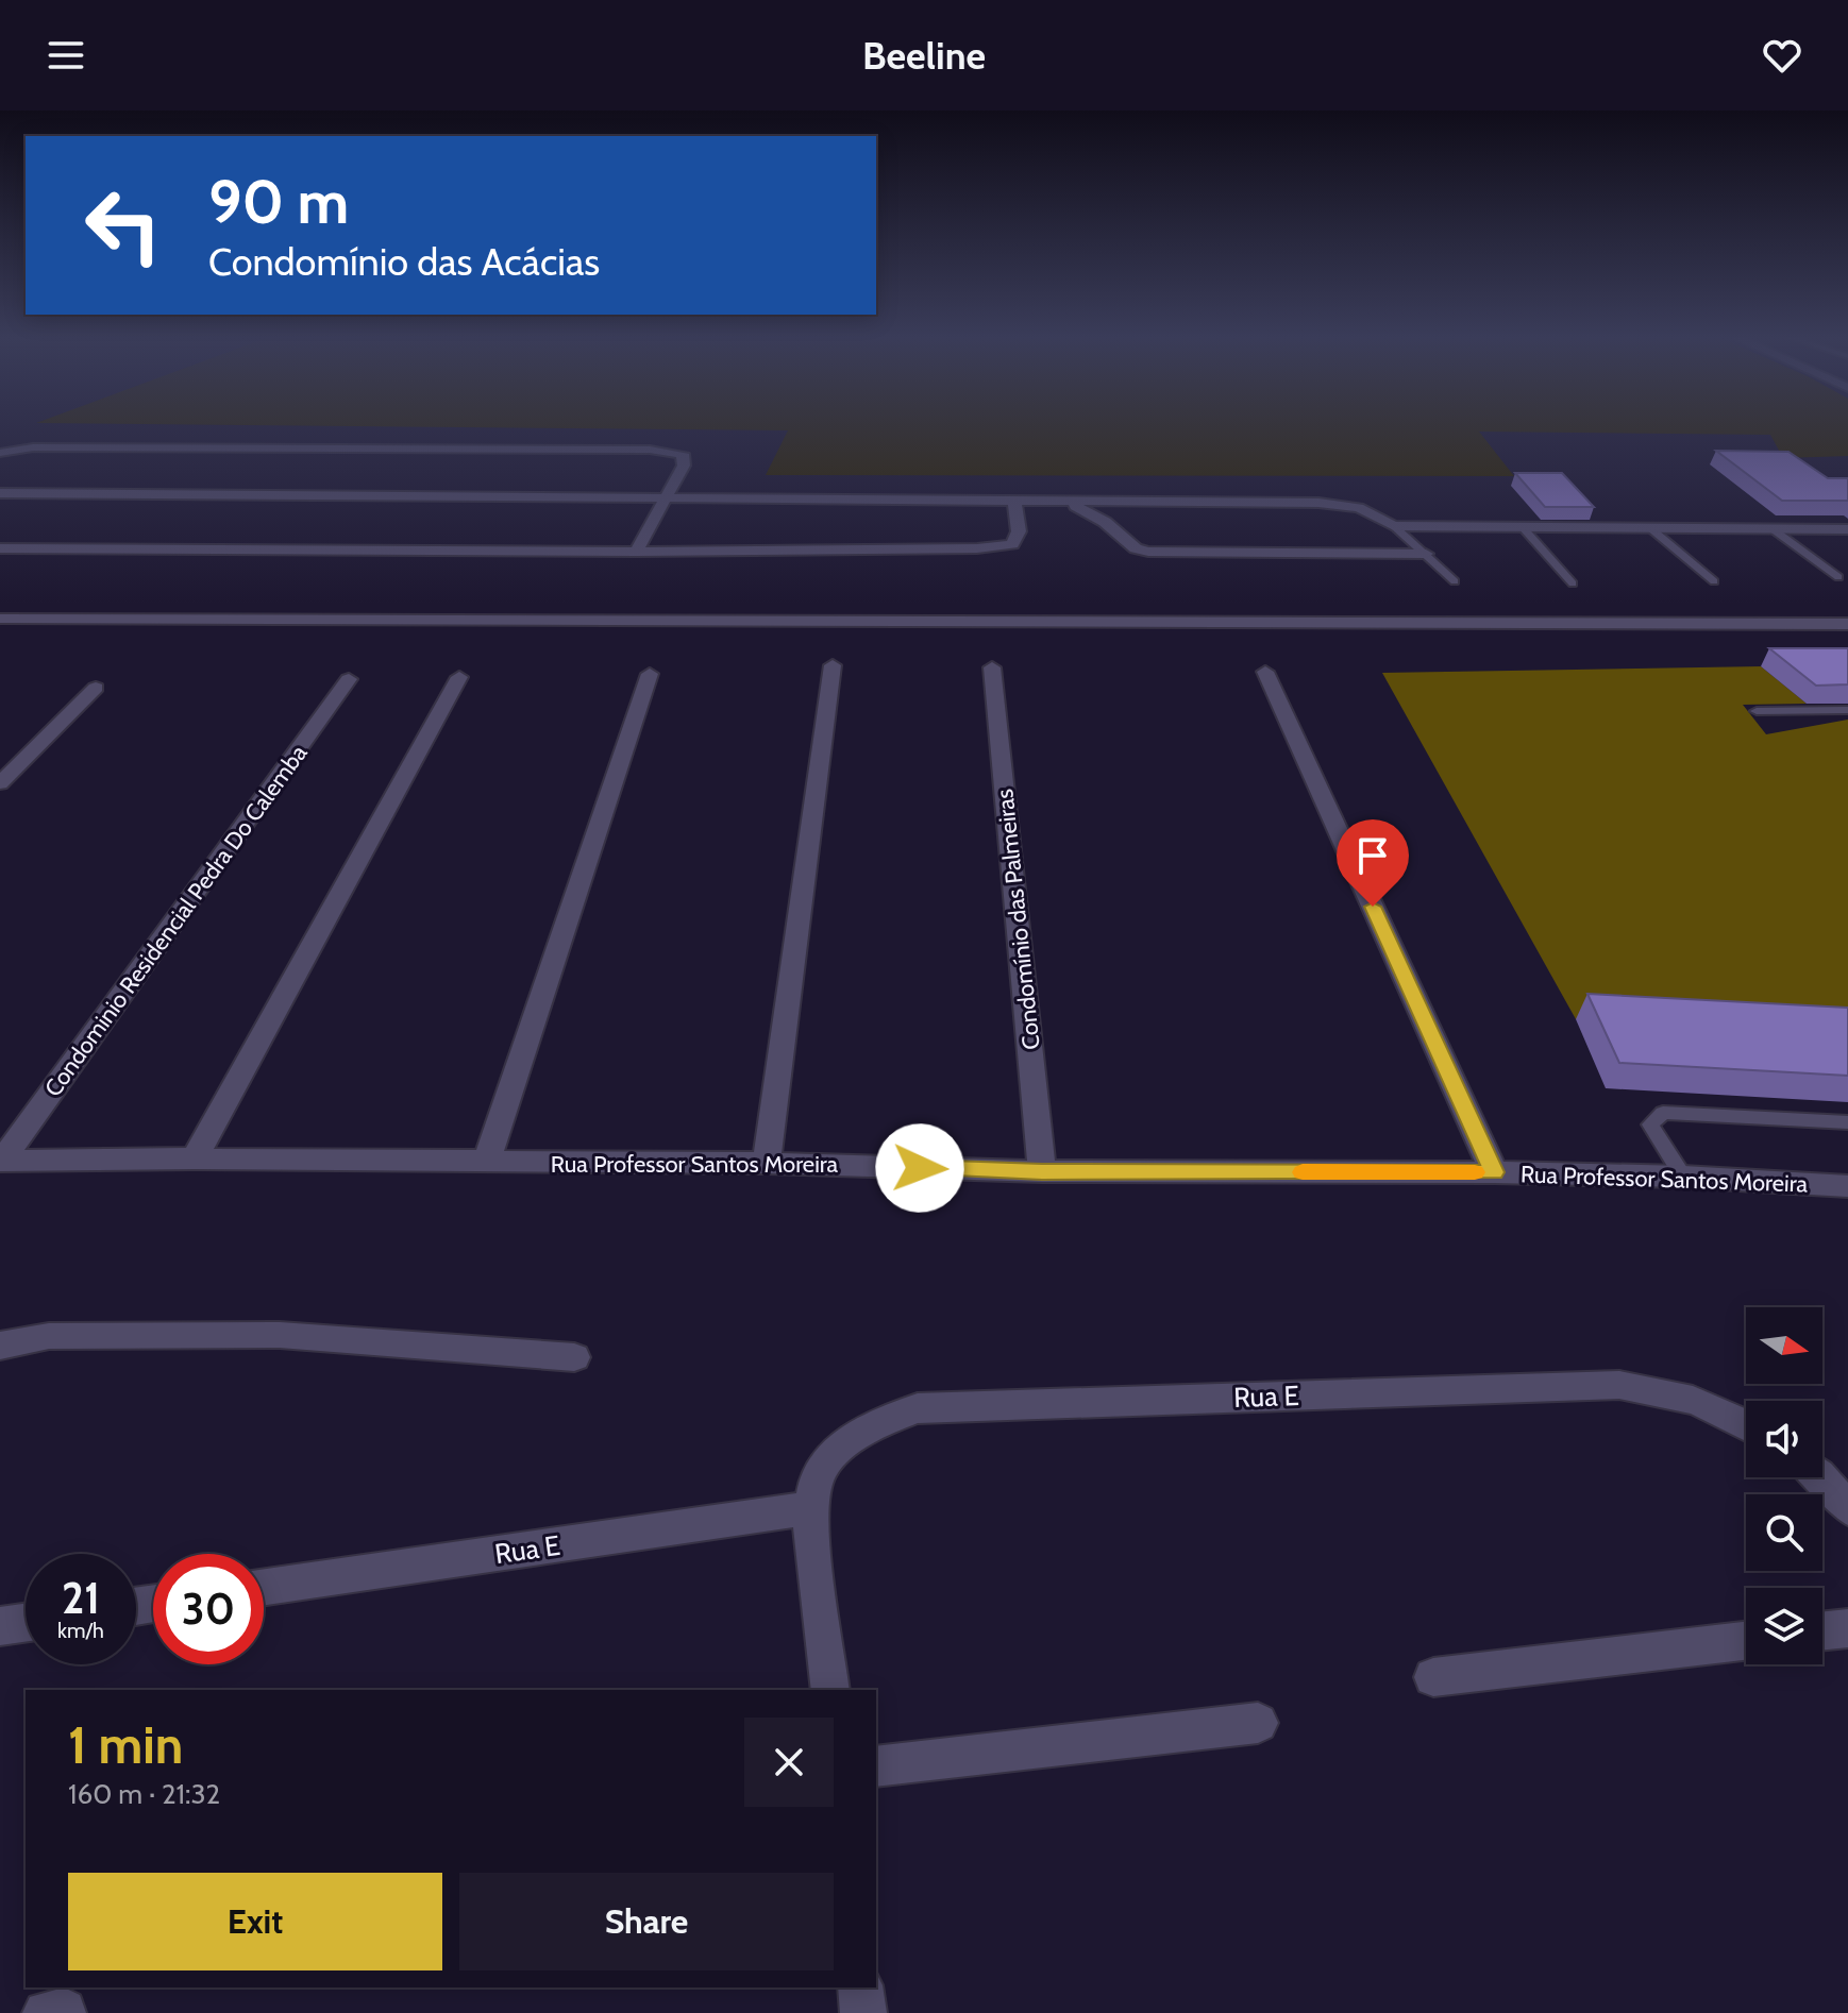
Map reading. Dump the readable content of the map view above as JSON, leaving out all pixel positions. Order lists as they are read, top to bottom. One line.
{"streets":{"street":["Condomínio das Palmeiras","Condominio Residencial Pedra Do Calemba","Rua Professor Santos Moreira","Rua E"]},"crossings":[["Condomínio das Palmeiras","Rua Professor Santos Moreira"],["Condominio Residencial Pedra Do Calemba","Rua Professor Santos Moreira"]],"north":"right","page":{"header":"Beeline","turn":["90 m","Condomínio das Acácias"],"speed":"21 km/h","limit":"30","heading":["1 min","160 m · 21:32"],"buttons":["Exit","Share"]}}
